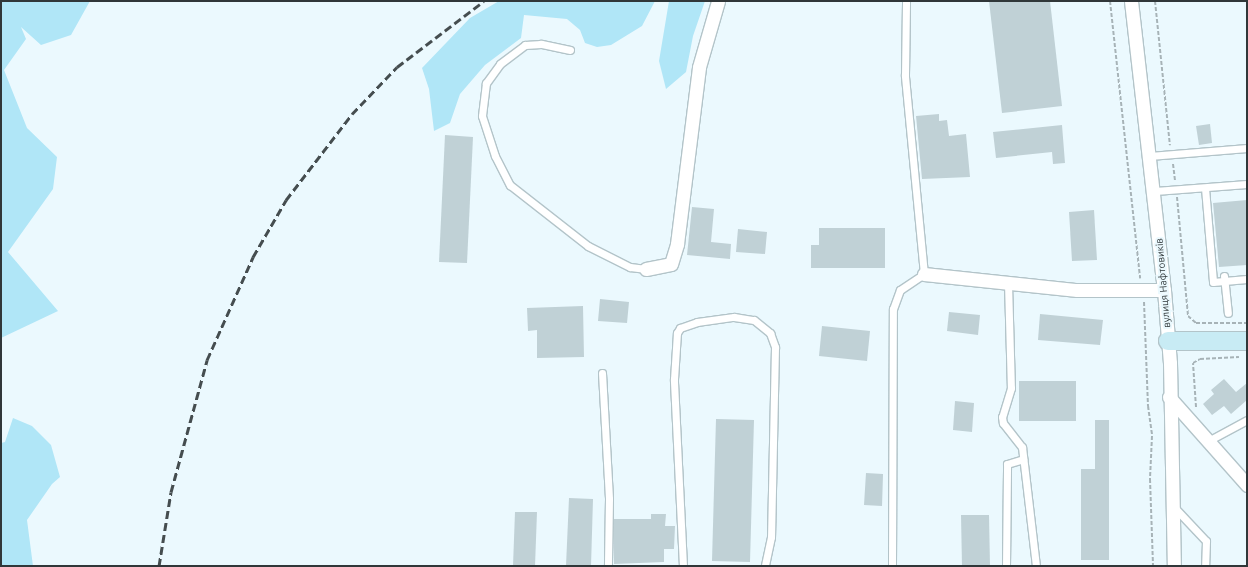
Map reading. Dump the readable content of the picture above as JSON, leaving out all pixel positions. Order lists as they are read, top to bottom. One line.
{"streets":{"street":["вулиця Нафтовиків"]}}
